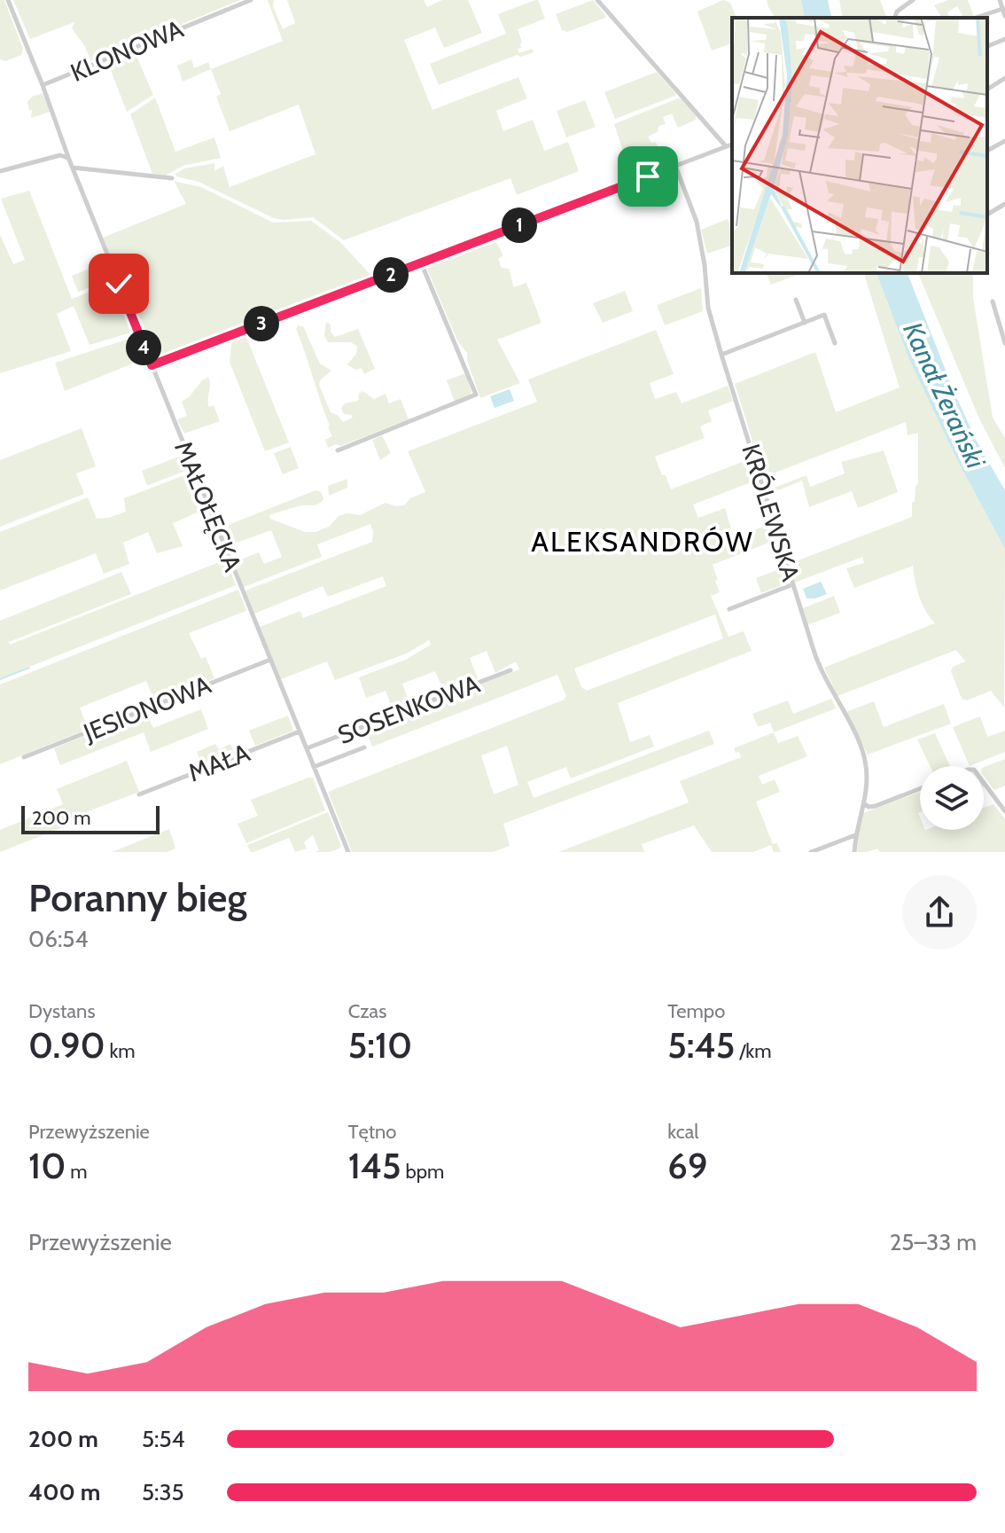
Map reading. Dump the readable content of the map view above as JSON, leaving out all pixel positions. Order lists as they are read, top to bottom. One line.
{"streets":{"street":["KLONOWA","MAŁOŁĘCKA","KRÓLEWSKA","JESIONOWA","SOSENKOWA","MAŁA"]},"crossings":[["KLONOWA","MAŁOŁĘCKA"],["MAŁOŁĘCKA","JESIONOWA"],["MAŁOŁĘCKA","SOSENKOWA"],["MAŁOŁĘCKA","MAŁA"]],"districts":["ALEKSANDRÓW"],"water":["Kanał Żerański"],"scale_bar":"200 m","page":{"pins":["1","2","3","4"],"scale":"200 m","heading":["Poranny bieg","06:54"],"stats":[["Dystans","0.90 km"],["Czas","5:10"],["Tempo","5:45 /km"],["Przewyższenie","10 m"],["Tętno","145 bpm"],["kcal","69"]],"chart":["Przewyższenie","25–33 m"],"list":[{"name":"200 m","note":"5:54"},{"name":"400 m","note":"5:35"}]}}
